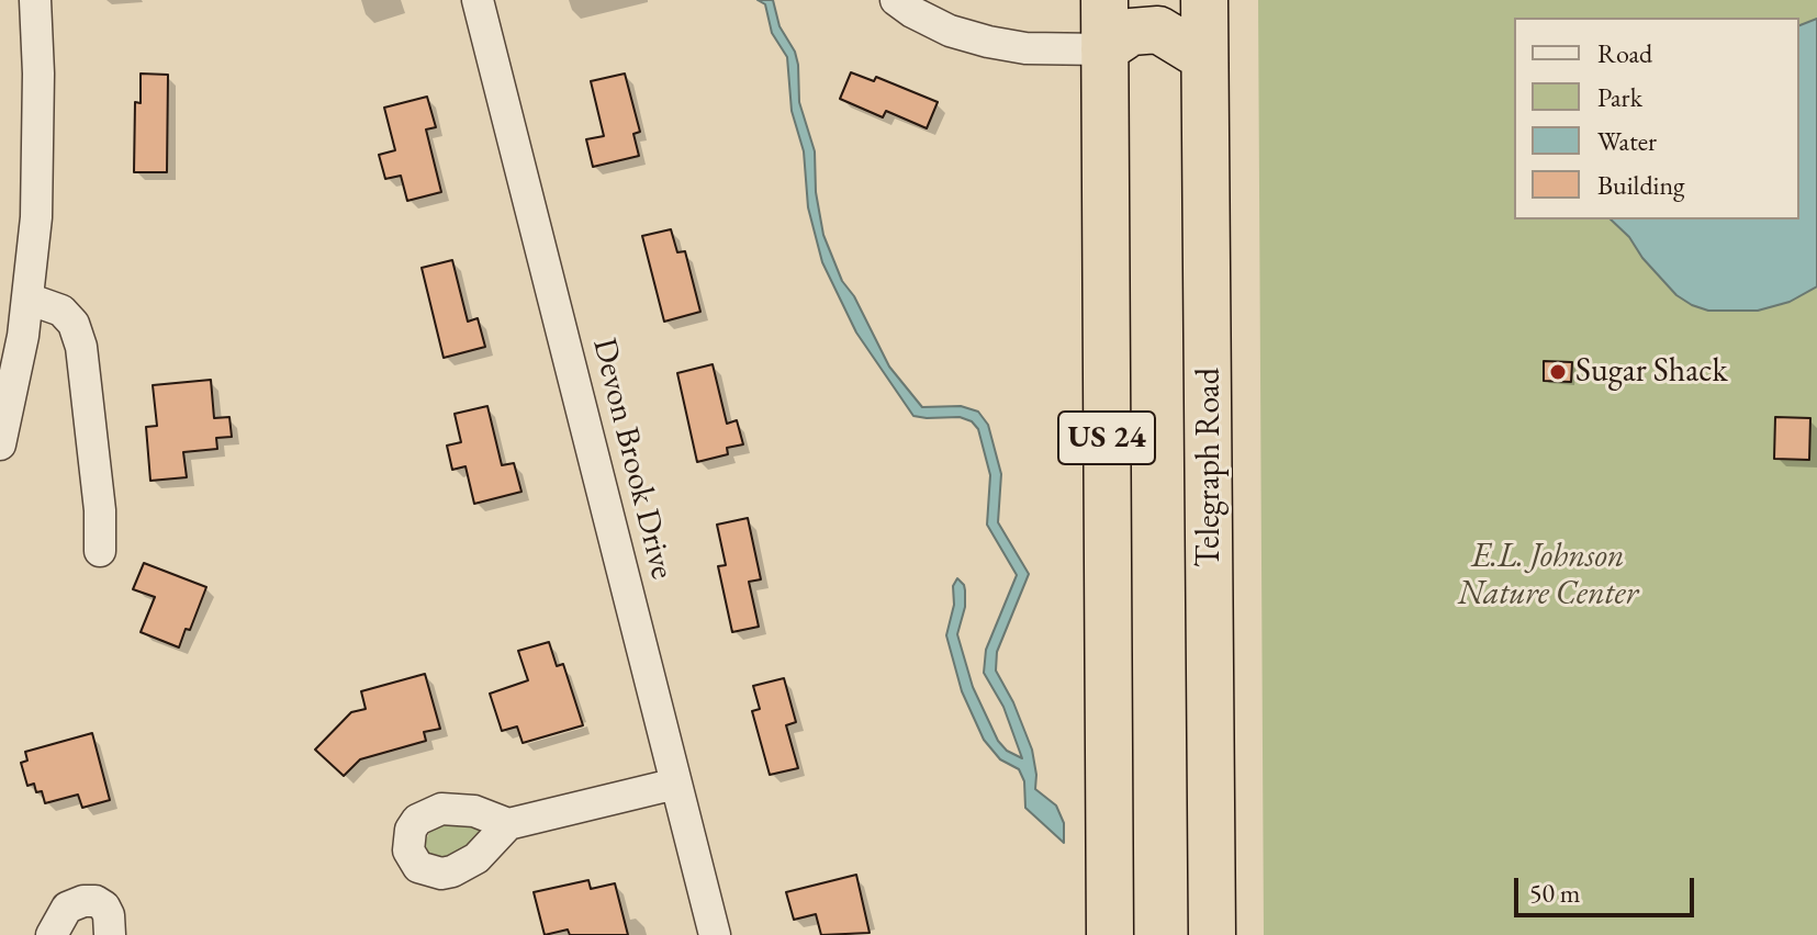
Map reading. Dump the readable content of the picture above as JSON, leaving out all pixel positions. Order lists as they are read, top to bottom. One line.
{"streets":{"highway":["US 24","Telegraph Road"],"street":["Devon Brook Drive"]},"parks":["E.L. Johnson Nature Center"],"places":["Sugar Shack"],"legend":["Road","Park","Water","Building"],"scale_bar":"50 m"}
